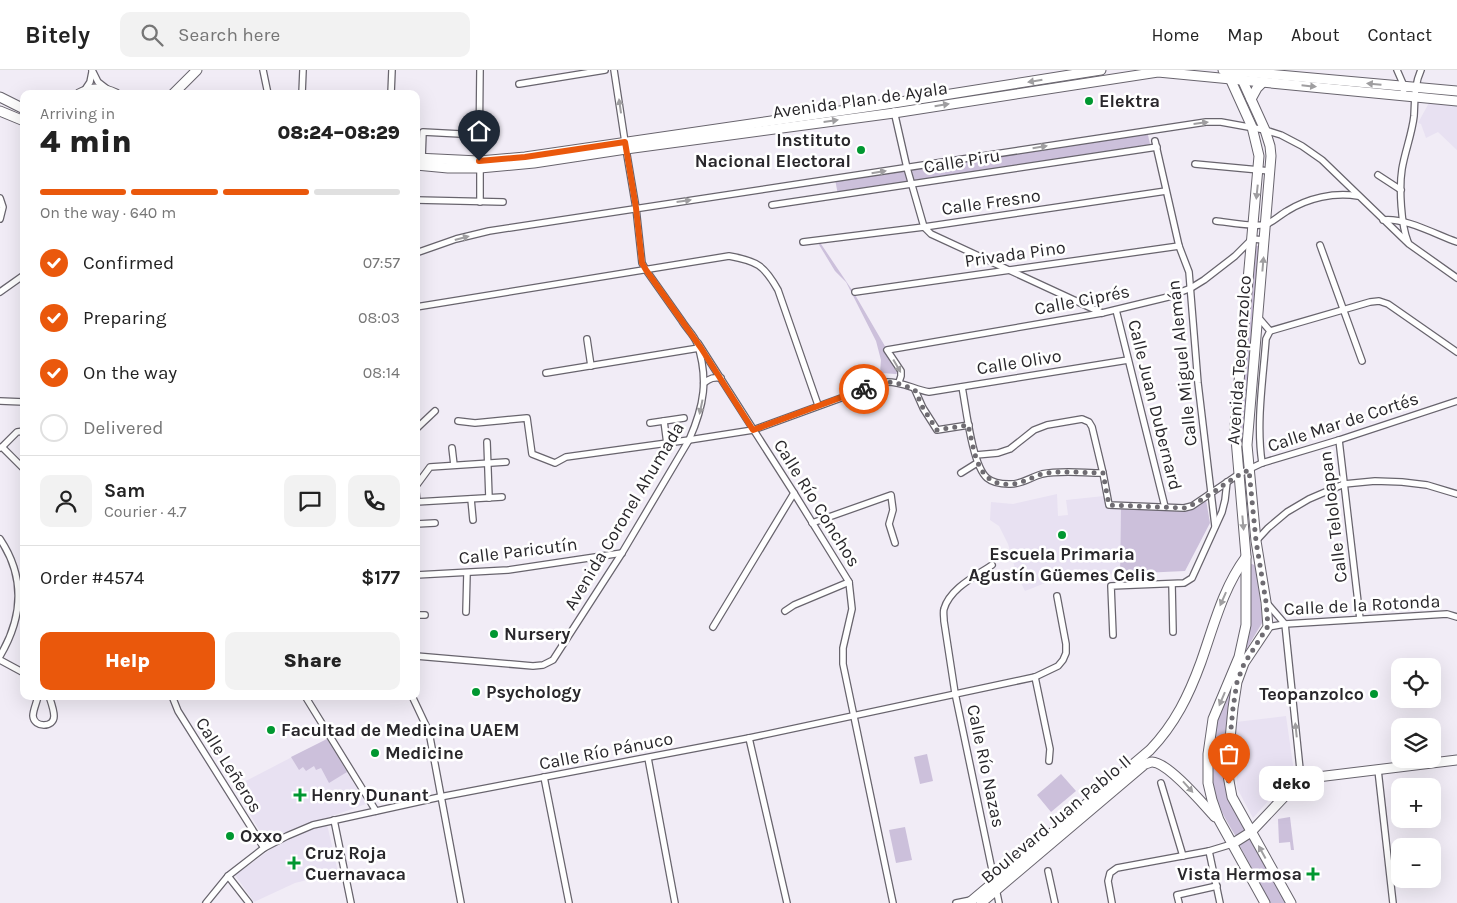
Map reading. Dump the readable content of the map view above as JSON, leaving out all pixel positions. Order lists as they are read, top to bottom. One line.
{"streets":{"main road":["Avenida Plan de Ayala","Avenida Teopanzolco","Boulevard Juan Pablo II"],"street":["Calle Piru","Calle Fresno","Privada Pino","Calle Ciprés","Calle Olivo","Calle Miguel Alemán","Calle Juan Dubernard","Calle Mar de Cortés","Calle Río Conchos","Avenida Coronel Ahumada","Calle Teloloapan","Calle Paricutín","Calle de la Rotonda","Calle Río Pánuco","Calle Leñeros","Calle Río Nazas"]},"crossings":[["Avenida Plan de Ayala","Avenida Teopanzolco"],["Avenida Plan de Ayala","Avenida Coronel Ahumada"],["Calle Piru","Calle Miguel Alemán"],["Calle Fresno","Calle Miguel Alemán"],["Calle Fresno","Calle Juan Dubernard"],["Privada Pino","Calle Miguel Alemán"],["Privada Pino","Calle Juan Dubernard"],["Calle Ciprés","Avenida Teopanzolco"],["Calle Ciprés","Calle Miguel Alemán"],["Calle Ciprés","Calle Juan Dubernard"],["Avenida Teopanzolco","Calle Mar de Cortés"],["Avenida Teopanzolco","Calle de la Rotonda"],["Avenida Teopanzolco","Boulevard Juan Pablo II"],["Calle Olivo","Calle Juan Dubernard"],["Calle Miguel Alemán","Calle Mar de Cortés"],["Calle Juan Dubernard","Calle Mar de Cortés"],["Calle Mar de Cortés","Calle Teloloapan"],["Calle Río Conchos","Avenida Coronel Ahumada"],["Calle Río Conchos","Calle Río Pánuco"],["Avenida Coronel Ahumada","Calle Paricutín"],["Calle Teloloapan","Calle de la Rotonda"],["Calle Río Pánuco","Calle Leñeros"],["Calle Río Pánuco","Calle Río Nazas"],["Calle Río Nazas","Boulevard Juan Pablo II"]],"one_way":["Calle Ciprés"],"places":{"other":["Elektra","Instituto Nacional Electoral","Escuela Primaria Agustín Güemes Celis","Nursery","Psychology","Teopanzolco","Facultad de Medicina UAEM","Medicine","deko","Oxxo"],"health":["Henry Dunant","Cruz Roja Cuernavaca","Vista Hermosa"]},"page":{"header":"Bitely","search":"Search here","nav":["Home","Map","About","Contact"],"heading":["4 min","Arriving in","08:24–08:29"],"panel":["Sam","Courier · 4.7","Order #4574","$177"],"bar":"On the way · 640 m","list":[["Confirmed","07:57"],["Preparing","08:03"],["On the way","08:14"],"Delivered"],"buttons":["Help","Share"],"map_buttons":["+","−"],"bubble":"deko"}}
